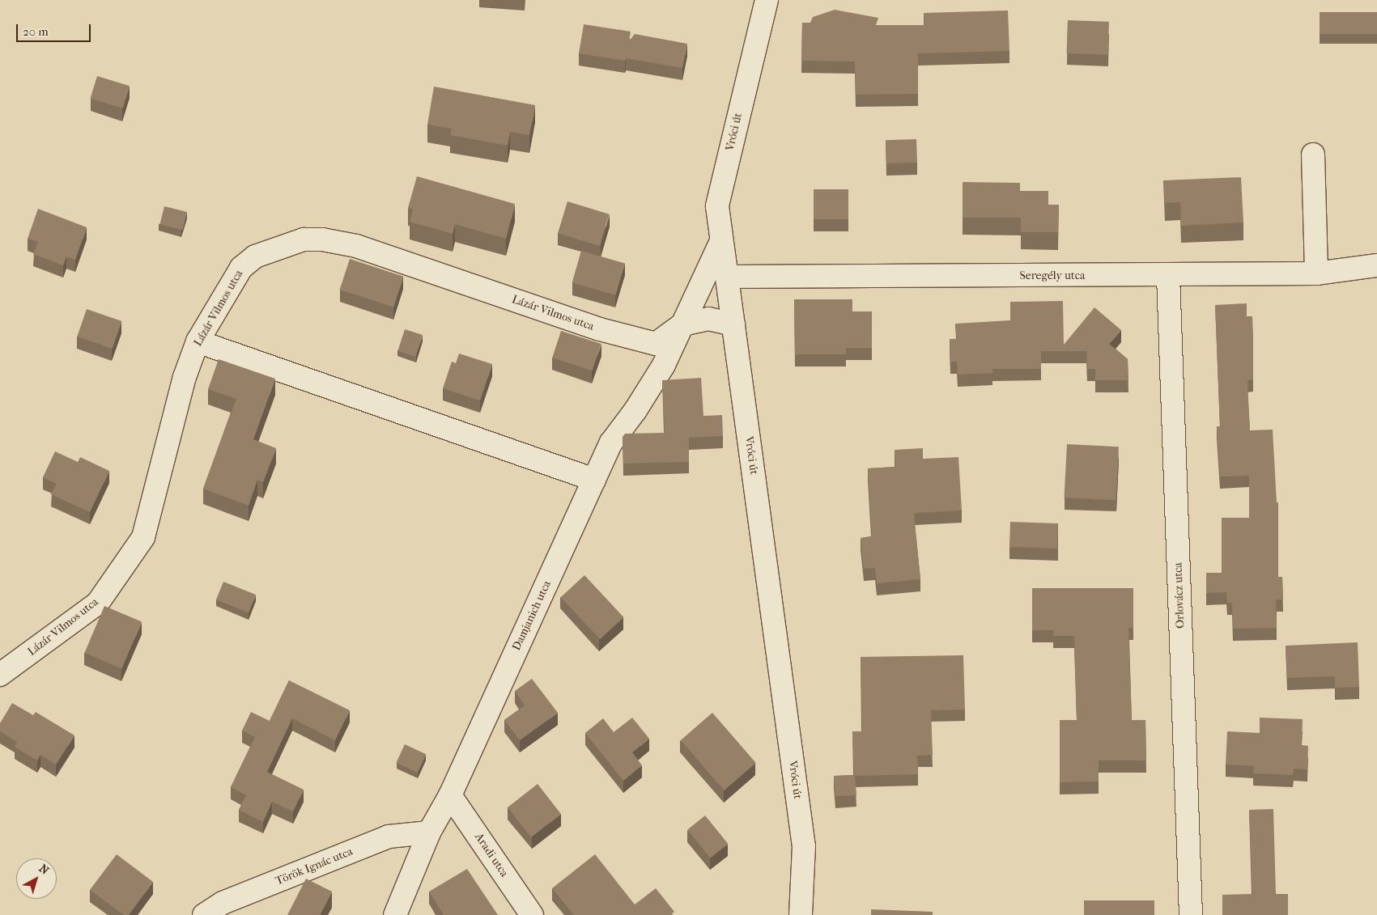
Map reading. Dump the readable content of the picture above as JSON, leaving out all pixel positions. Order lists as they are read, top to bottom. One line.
{"streets":{"street":["Vróci út","Seregély utca","Lázár Vilmos utca","Orlovácz utca","Damjanich utca","Aradi utca","Török Ignác utca"]},"crossings":[["Vróci út","Seregély utca"],["Vróci út","Damjanich utca"],["Seregély utca","Orlovácz utca"],["Lázár Vilmos utca","Damjanich utca"],["Damjanich utca","Aradi utca"],["Damjanich utca","Török Ignác utca"]],"scale_bar":"20 m","north":"top right"}
